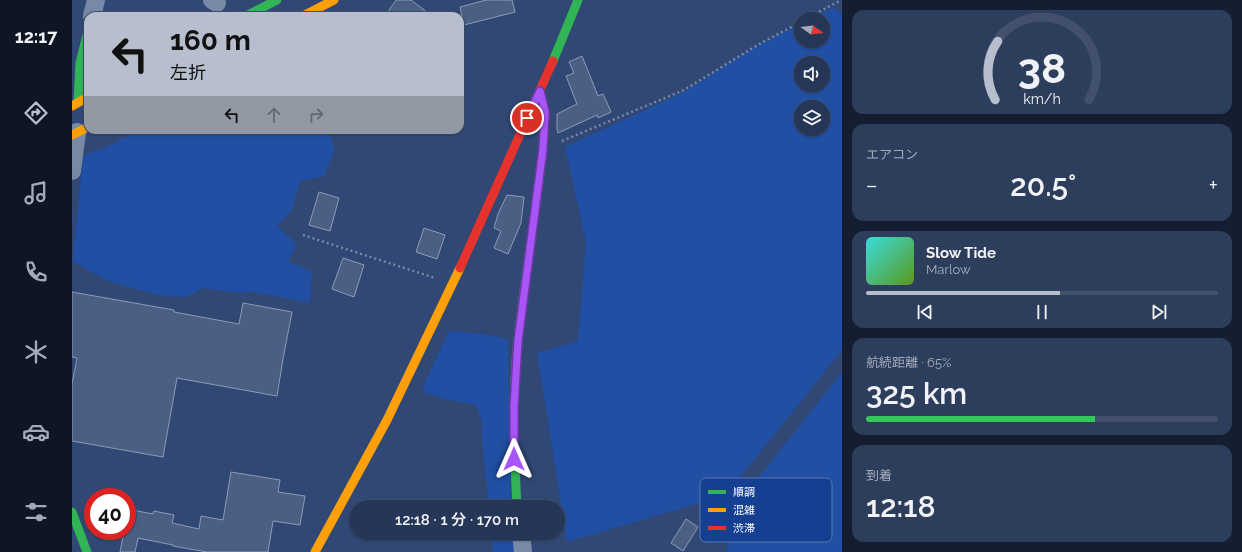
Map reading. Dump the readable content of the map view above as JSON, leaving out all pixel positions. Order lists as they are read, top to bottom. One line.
{"legend":["順調","混雑","渋滞"],"north":"right","page":{"tabs":"12:17","turn":["160 m","左折"],"tile":["エアコン",["航続距離 · 65%","325 km"],["到着","12:18"]],"heat":["−","20.5°","+"],"song":["Slow Tide","Marlow"],"limit":"40","trip":"12:18 · 1 分 · 170 m","gauge":["38","km/h"]}}
